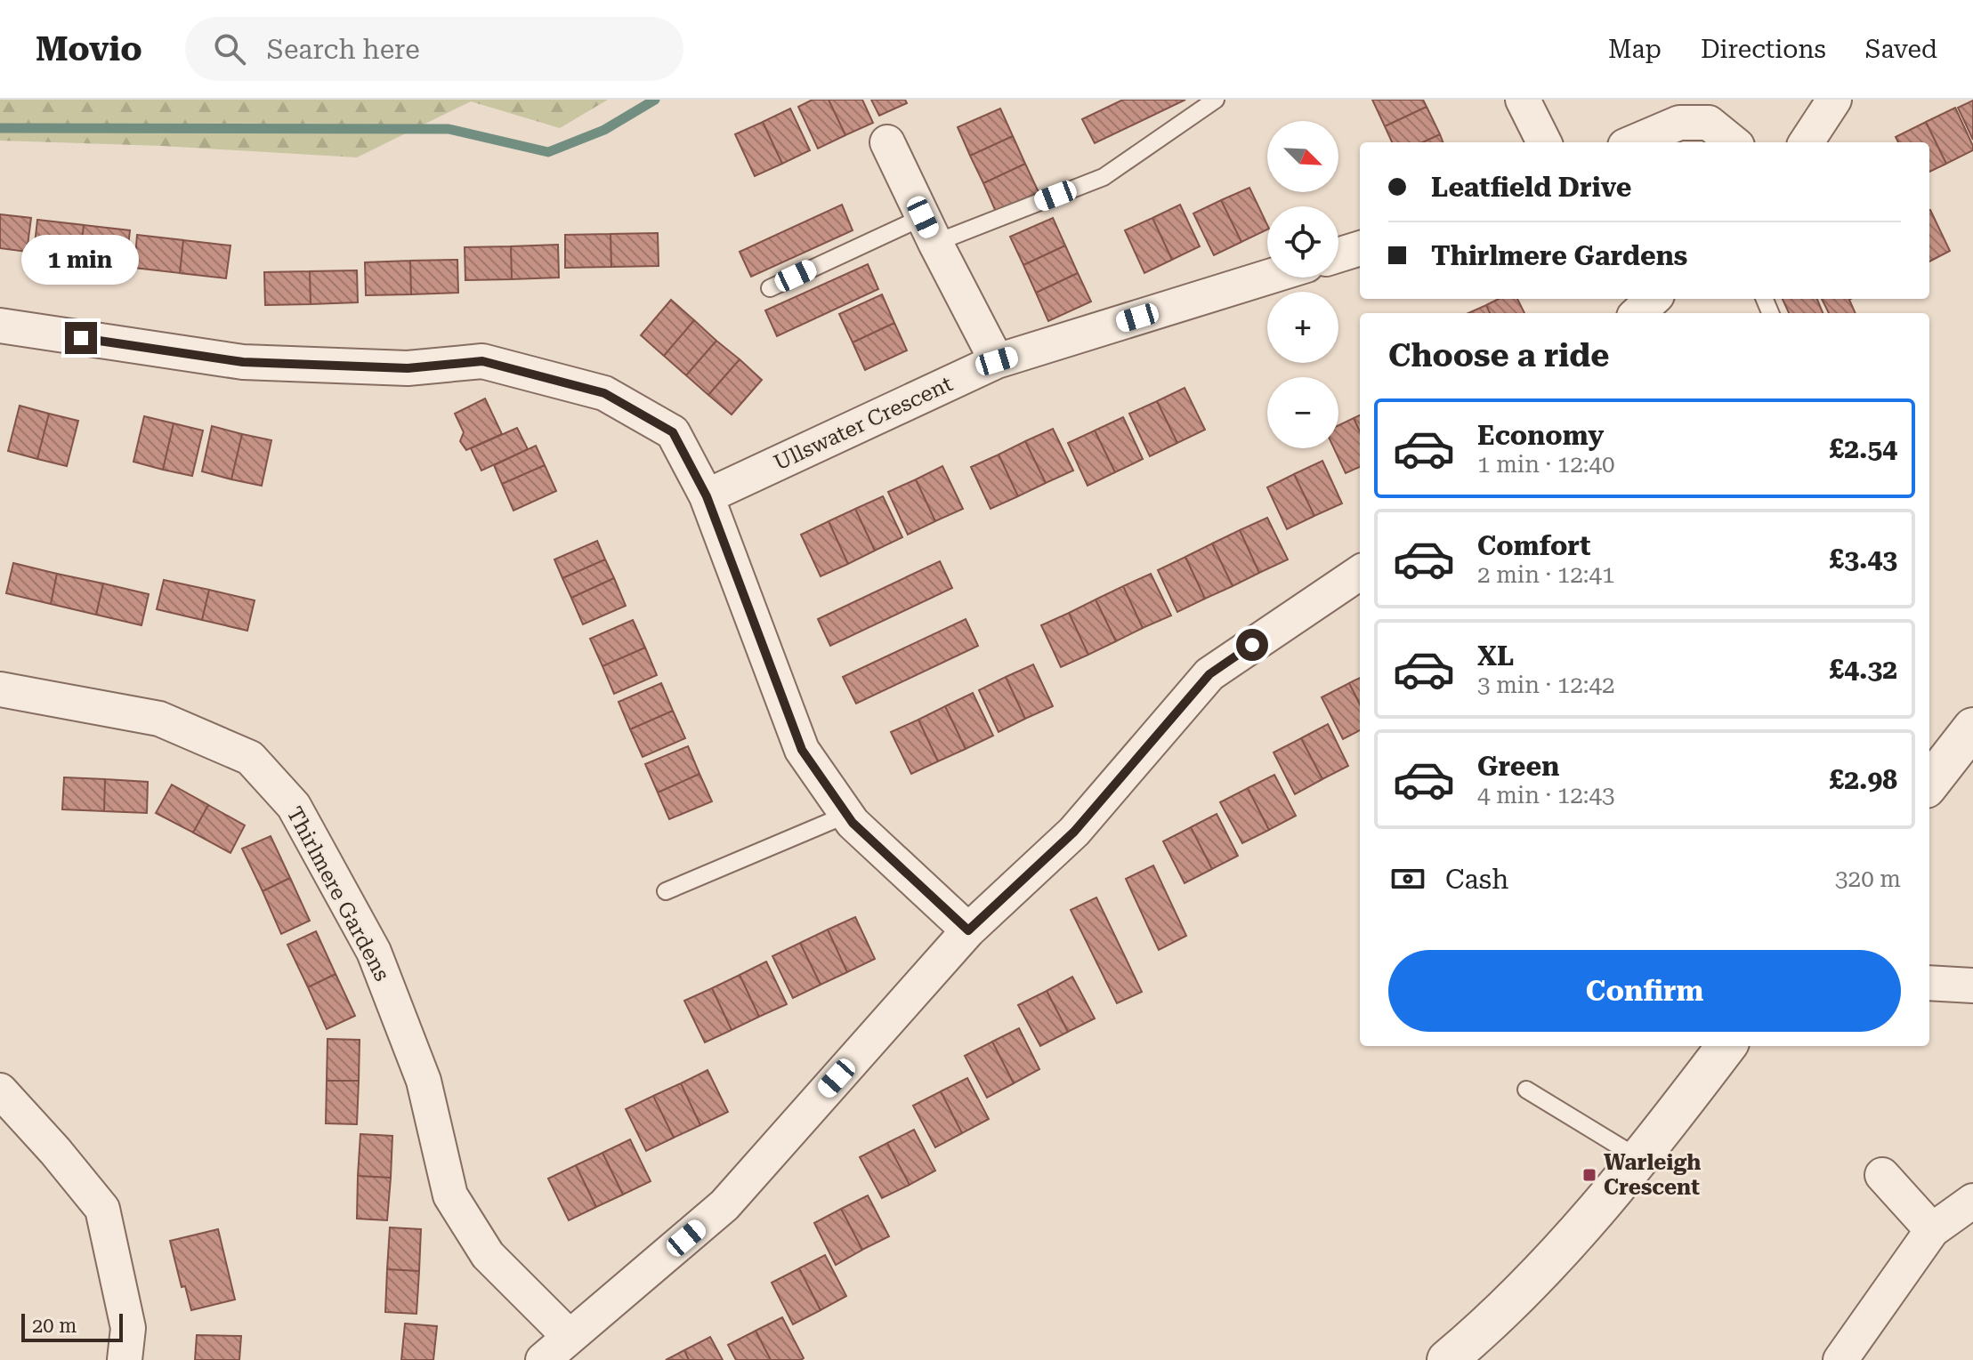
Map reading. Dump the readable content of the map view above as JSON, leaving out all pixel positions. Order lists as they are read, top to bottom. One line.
{"streets":{"street":["Ullswater Crescent","Thirlmere Gardens"]},"places":{"transit":["Warleigh Crescent"]},"scale_bar":"20 m","north":"bottom right","page":{"header":"Movio","search":"Search here","nav":["Map","Directions","Saved"],"map_buttons":["+","−"],"banner":["Leatfield Drive","Thirlmere Gardens"],"bubble":"1 min","heading":"Choose a ride","list":[{"name":"Economy","note":"1 min · 12:40","value":"£2.54"},{"name":"Comfort","note":"2 min · 12:41","value":"£3.43"},{"name":"XL","note":"3 min · 12:42","value":"£4.32"},{"name":"Green","note":"4 min · 12:43","value":"£2.98"}],"pay":["Cash","320 m"],"buttons":"Confirm","scale":"20 m"}}
